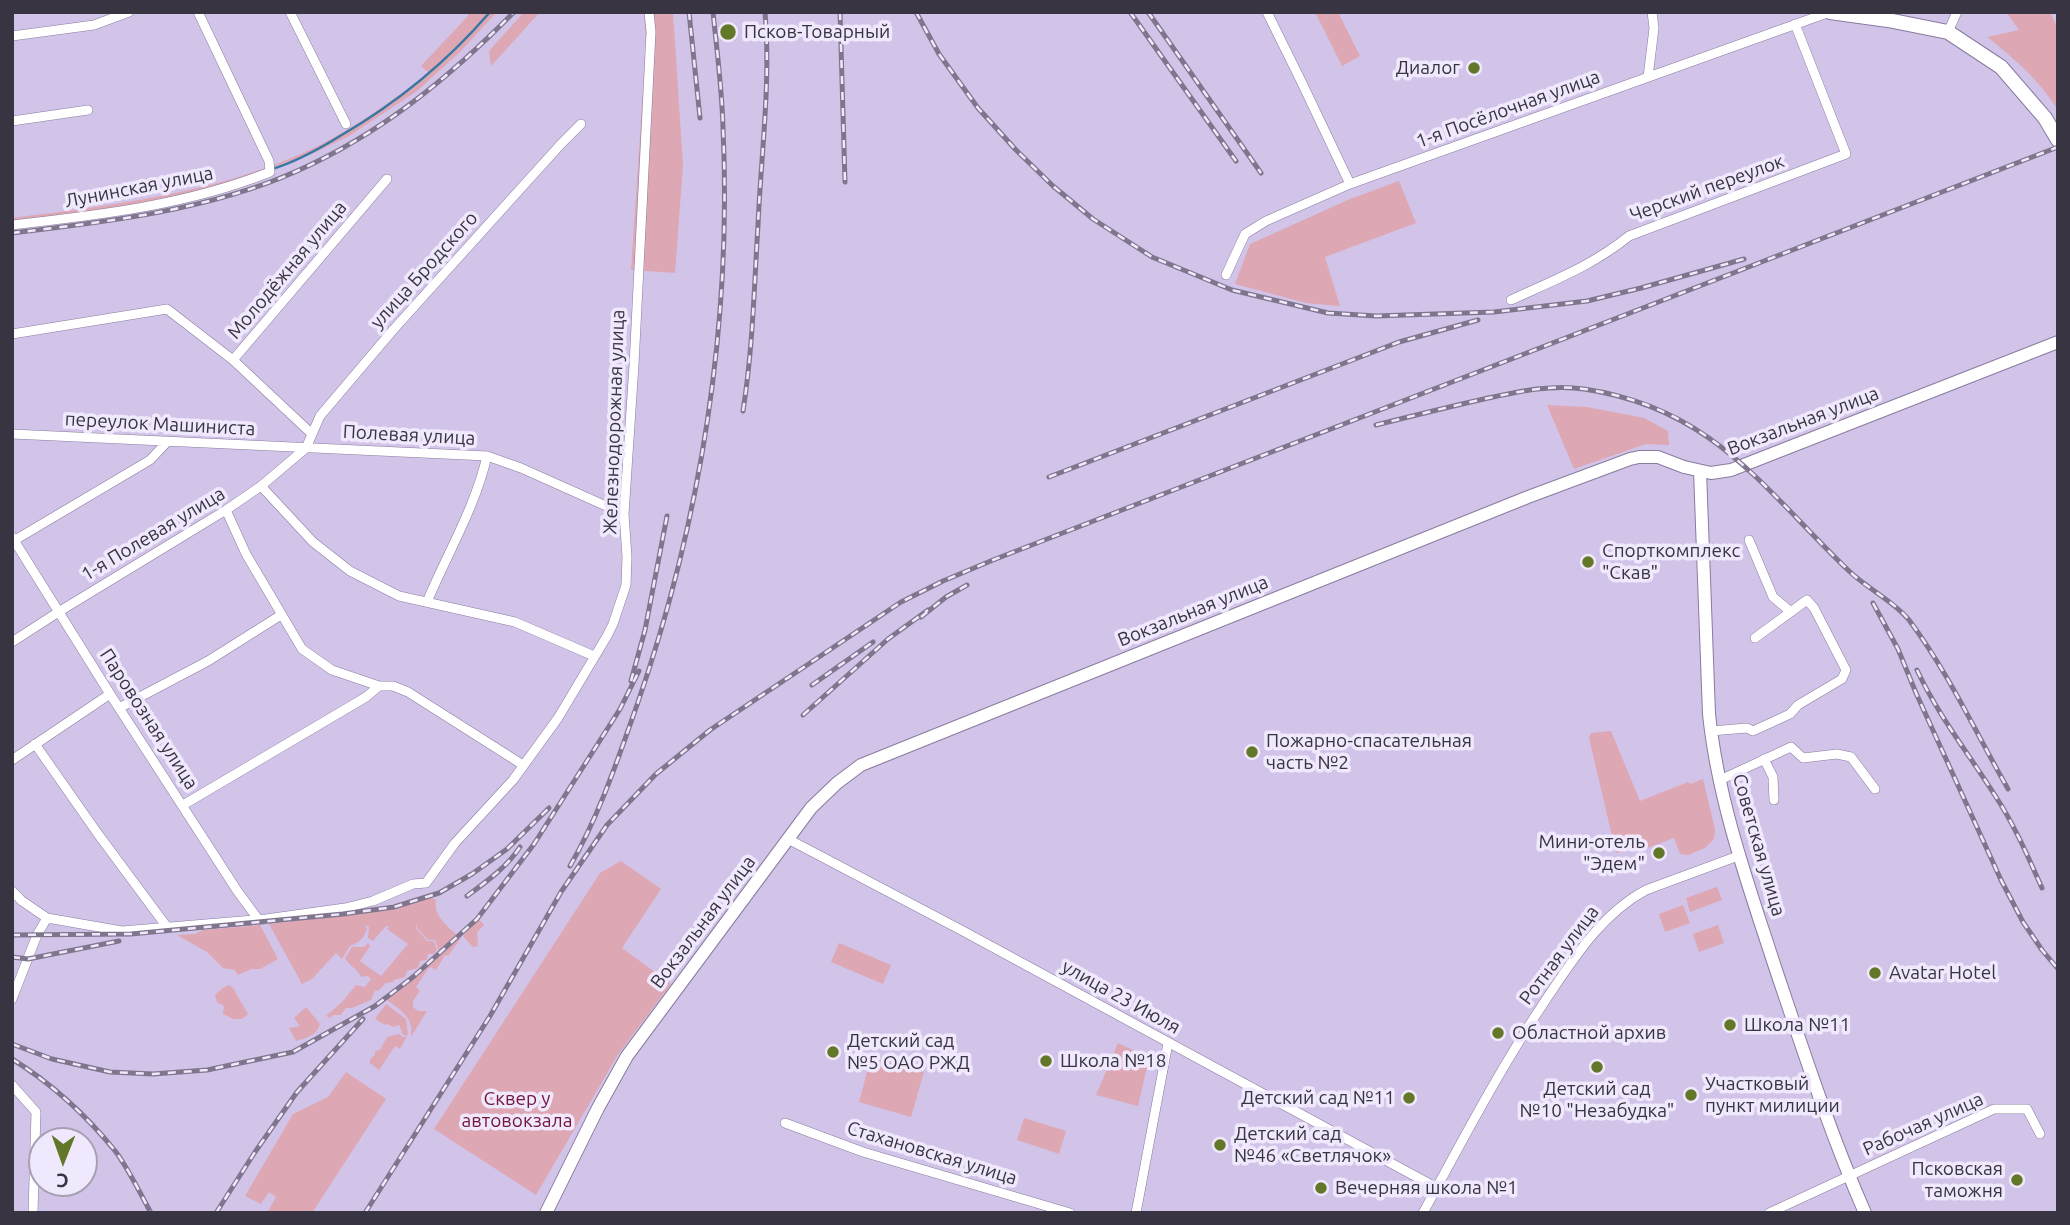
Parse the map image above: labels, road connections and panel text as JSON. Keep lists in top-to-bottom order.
{
  "streets": {
    "main road": ["Вокзальная улица", "Советская улица"],
    "street": [
      "1-я Посёлочная улица",
      "Лунинская улица",
      "Черский переулок",
      "Молодёжная улица",
      "улица Бродского",
      "Железнодорожная улица",
      "переулок Машиниста",
      "Полевая улица",
      "1-я Полевая улица",
      "Паровозная улица",
      "Ротная улица",
      "улица 23 Июля",
      "Рабочая улица",
      "Стахановская улица"
    ]
  },
  "crossings": [
    ["1-я Посёлочная улица", "Черский переулок"],
    ["улица Бродского", "переулок Машиниста"],
    ["улица Бродского", "Полевая улица"],
    ["улица Бродского", "1-я Полевая улица"],
    ["Вокзальная улица", "Советская улица"],
    ["Вокзальная улица", "улица 23 Июля"],
    ["Железнодорожная улица", "Полевая улица"],
    ["Железнодорожная улица", "Паровозная улица"],
    ["переулок Машиниста", "Полевая улица"],
    ["переулок Машиниста", "1-я Полевая улица"],
    ["Полевая улица", "1-я Полевая улица"],
    ["1-я Полевая улица", "Паровозная улица"],
    ["Советская улица", "Ротная улица"],
    ["Советская улица", "Рабочая улица"],
    ["Ротная улица", "улица 23 Июля"]
  ],
  "parks": ["Сквер у автовокзала"],
  "places": [
    "Псков-Товарный",
    "Диалог",
    "Спорткомплекс \"Скав\"",
    "Пожарно-спасательная часть №2",
    "Мини-отель \"Эдем\"",
    "Avatar Hotel",
    "Школа №11",
    "Областной архив",
    "Детский сад №5 ОАО РЖД",
    "Школа №18",
    "Детский сад №10 \"Незабудка\"",
    "Участковый пункт милиции",
    "Детский сад №11",
    "Детский сад №46 «Светлячок»",
    "Псковская таможня",
    "Вечерняя школа №1"
  ],
  "north": "bottom"
}
